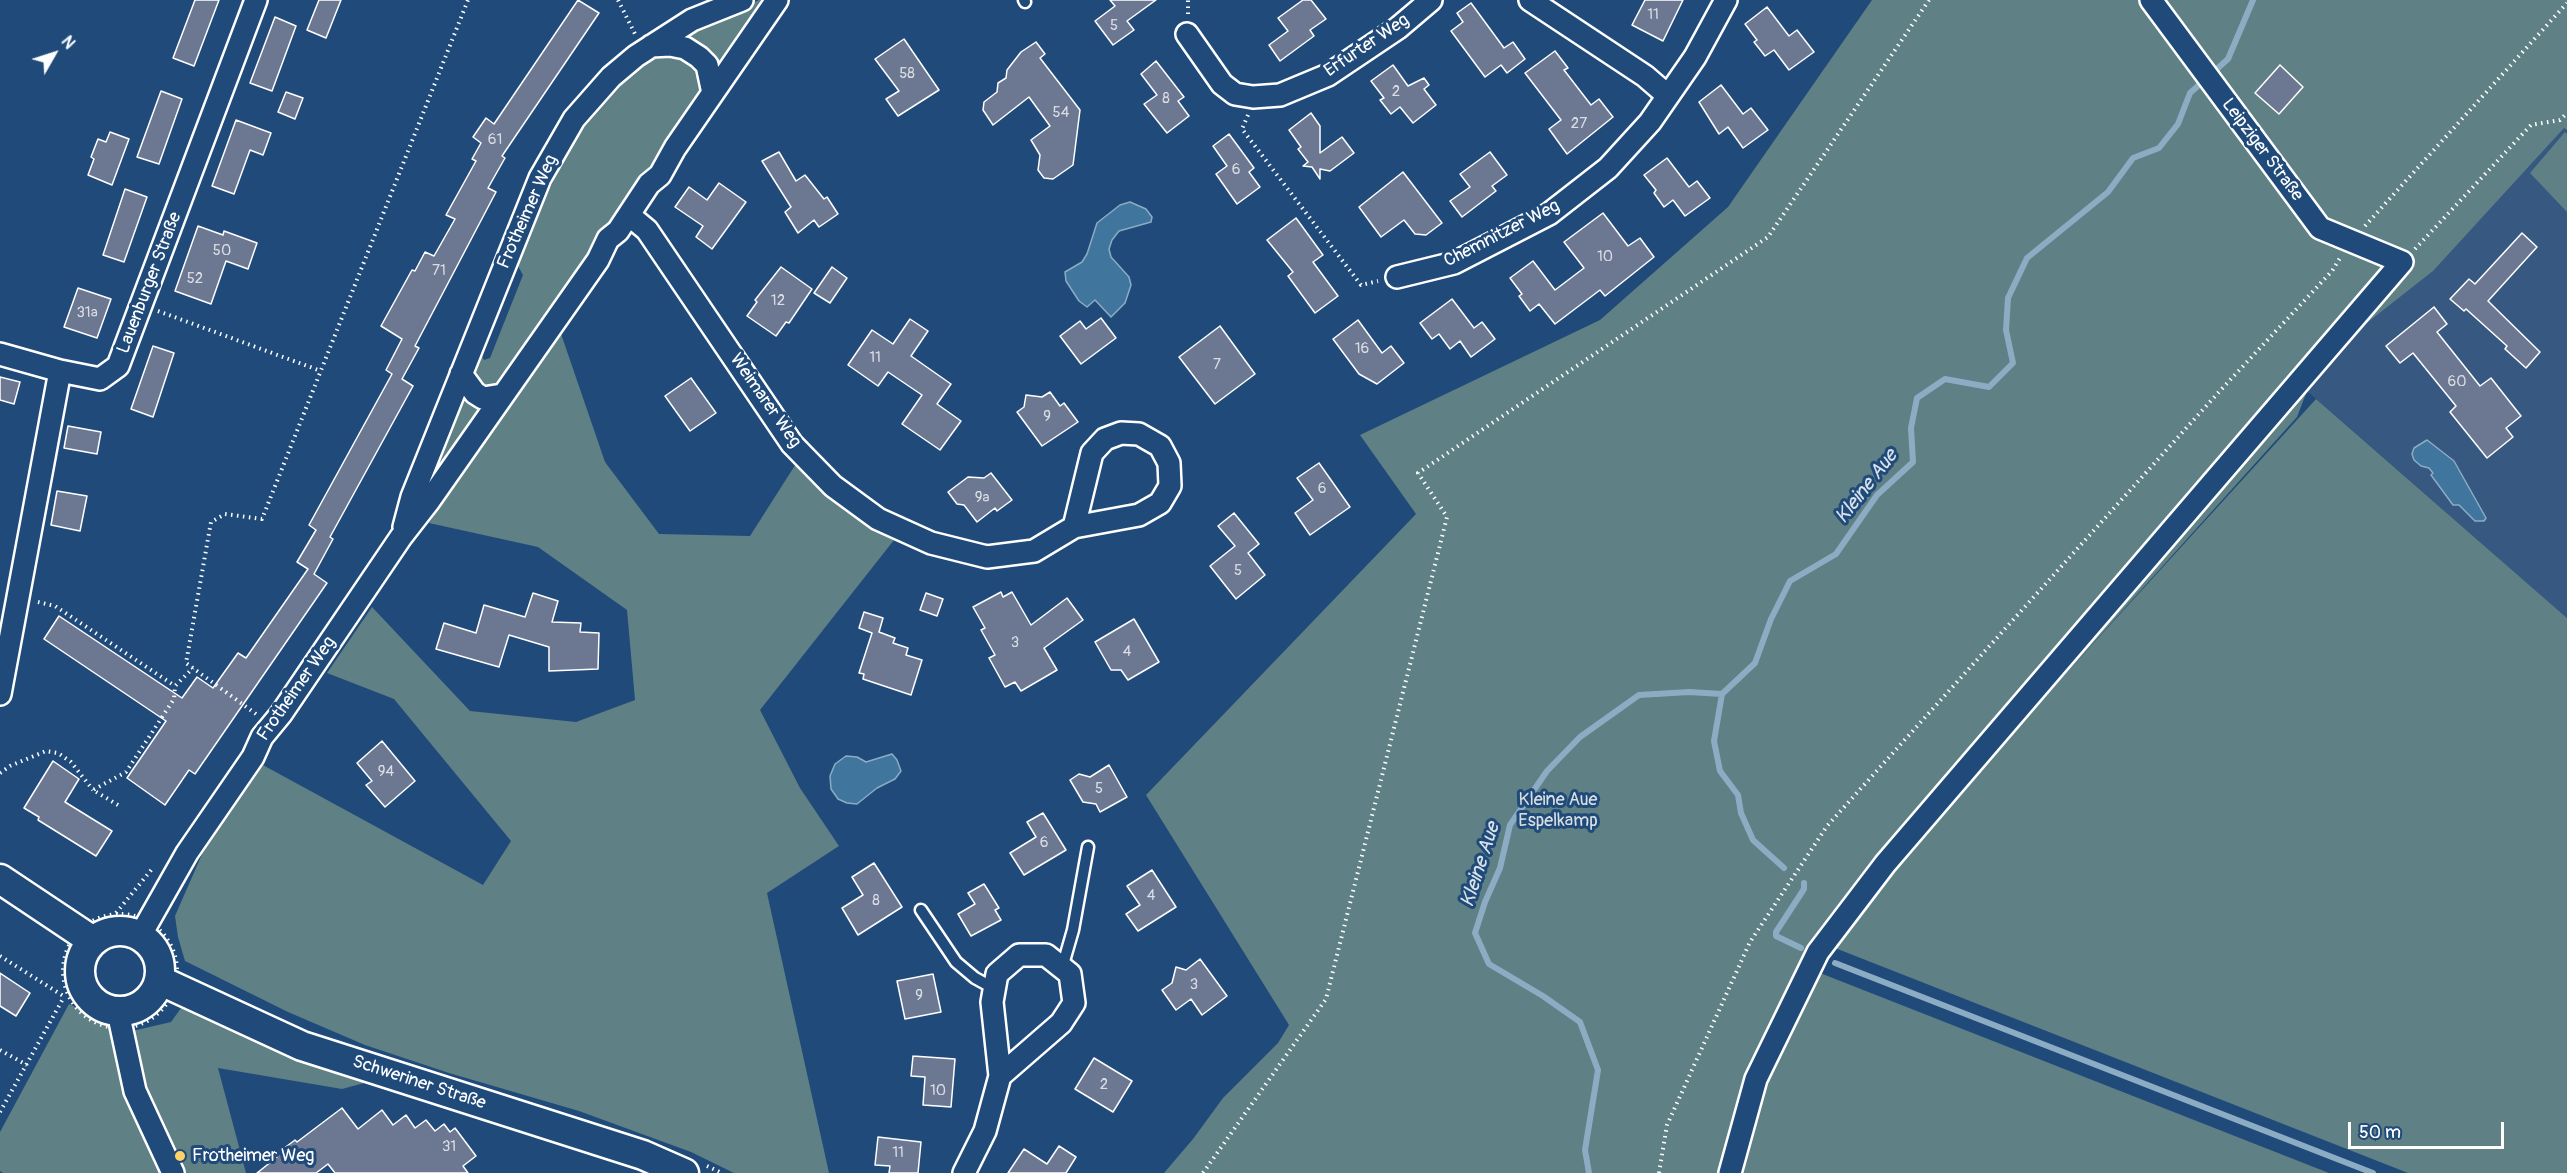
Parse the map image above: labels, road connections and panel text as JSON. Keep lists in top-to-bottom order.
{
  "streets": {
    "street": [
      "Erfurter Weg",
      "Leipziger Straße",
      "Frotheimer Weg",
      "Chemnitzer Weg",
      "Lauenburger Straße",
      "Weimarer Weg",
      "Schweriner Straße"
    ]
  },
  "crossings": [
    ["Frotheimer Weg", "Weimarer Weg"],
    ["Frotheimer Weg", "Schweriner Straße"]
  ],
  "water": ["Kleine Aue"],
  "parks": ["Kleine Aue Espelkamp"],
  "places": ["Frotheimer Weg"],
  "house_numbers": [
    "11",
    "5",
    "58",
    "2",
    "8",
    "54",
    "27",
    "61",
    "6",
    "50",
    "10",
    "71",
    "52",
    "12",
    "31a",
    "16",
    "11",
    "7",
    "60",
    "9",
    "6",
    "9a",
    "5",
    "3",
    "4",
    "94",
    "5",
    "6",
    "4",
    "8",
    "3",
    "9",
    "2",
    "10",
    "31",
    "11"
  ],
  "scale_bar": "50 m",
  "north": "top right"
}
